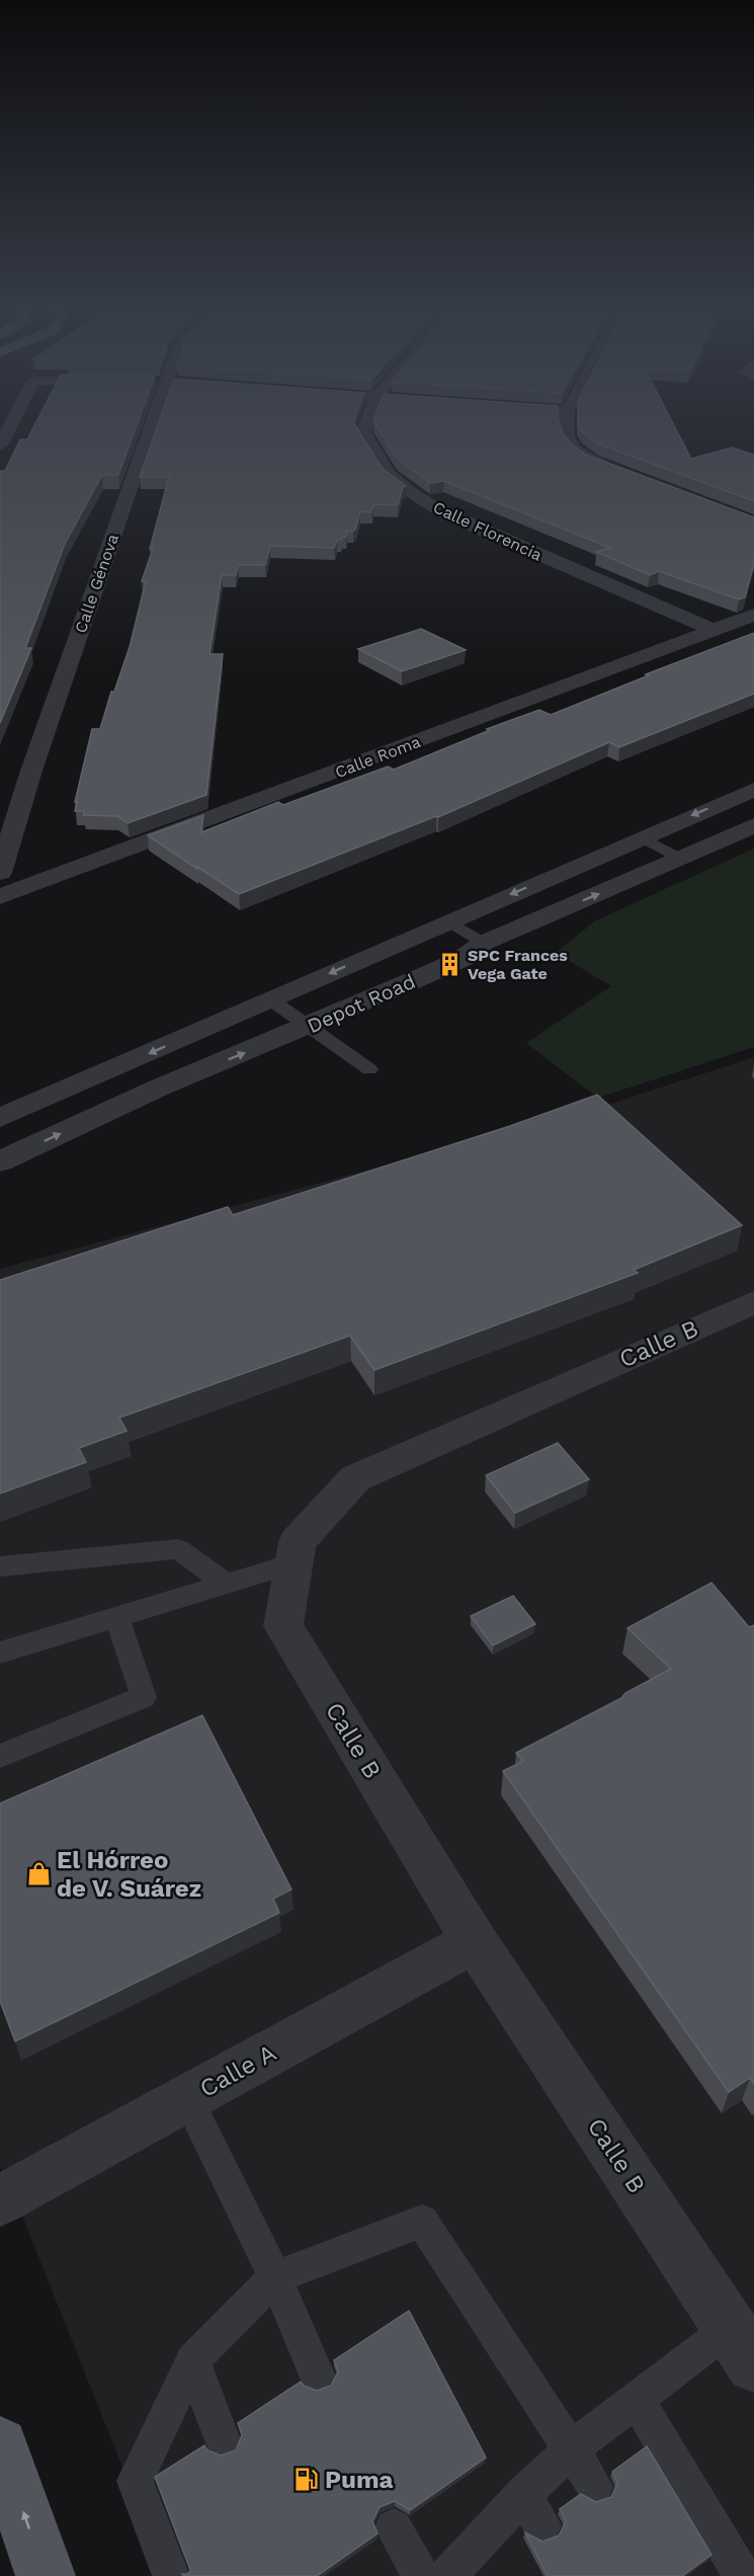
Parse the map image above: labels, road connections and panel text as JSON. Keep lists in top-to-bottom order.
{
  "streets": {
    "street": [
      "Calle Florencia",
      "Calle Génova",
      "Calle Roma",
      "Depot Road",
      "Calle B",
      "Calle A"
    ]
  },
  "crossings": [
    ["Calle Florencia", "Calle Roma"],
    ["Calle B", "Calle A"]
  ],
  "places": {
    "building": ["SPC Frances Vega Gate"],
    "shop": ["El Hórreo de V. Suárez"],
    "fuel station": ["Puma"]
  }
}
